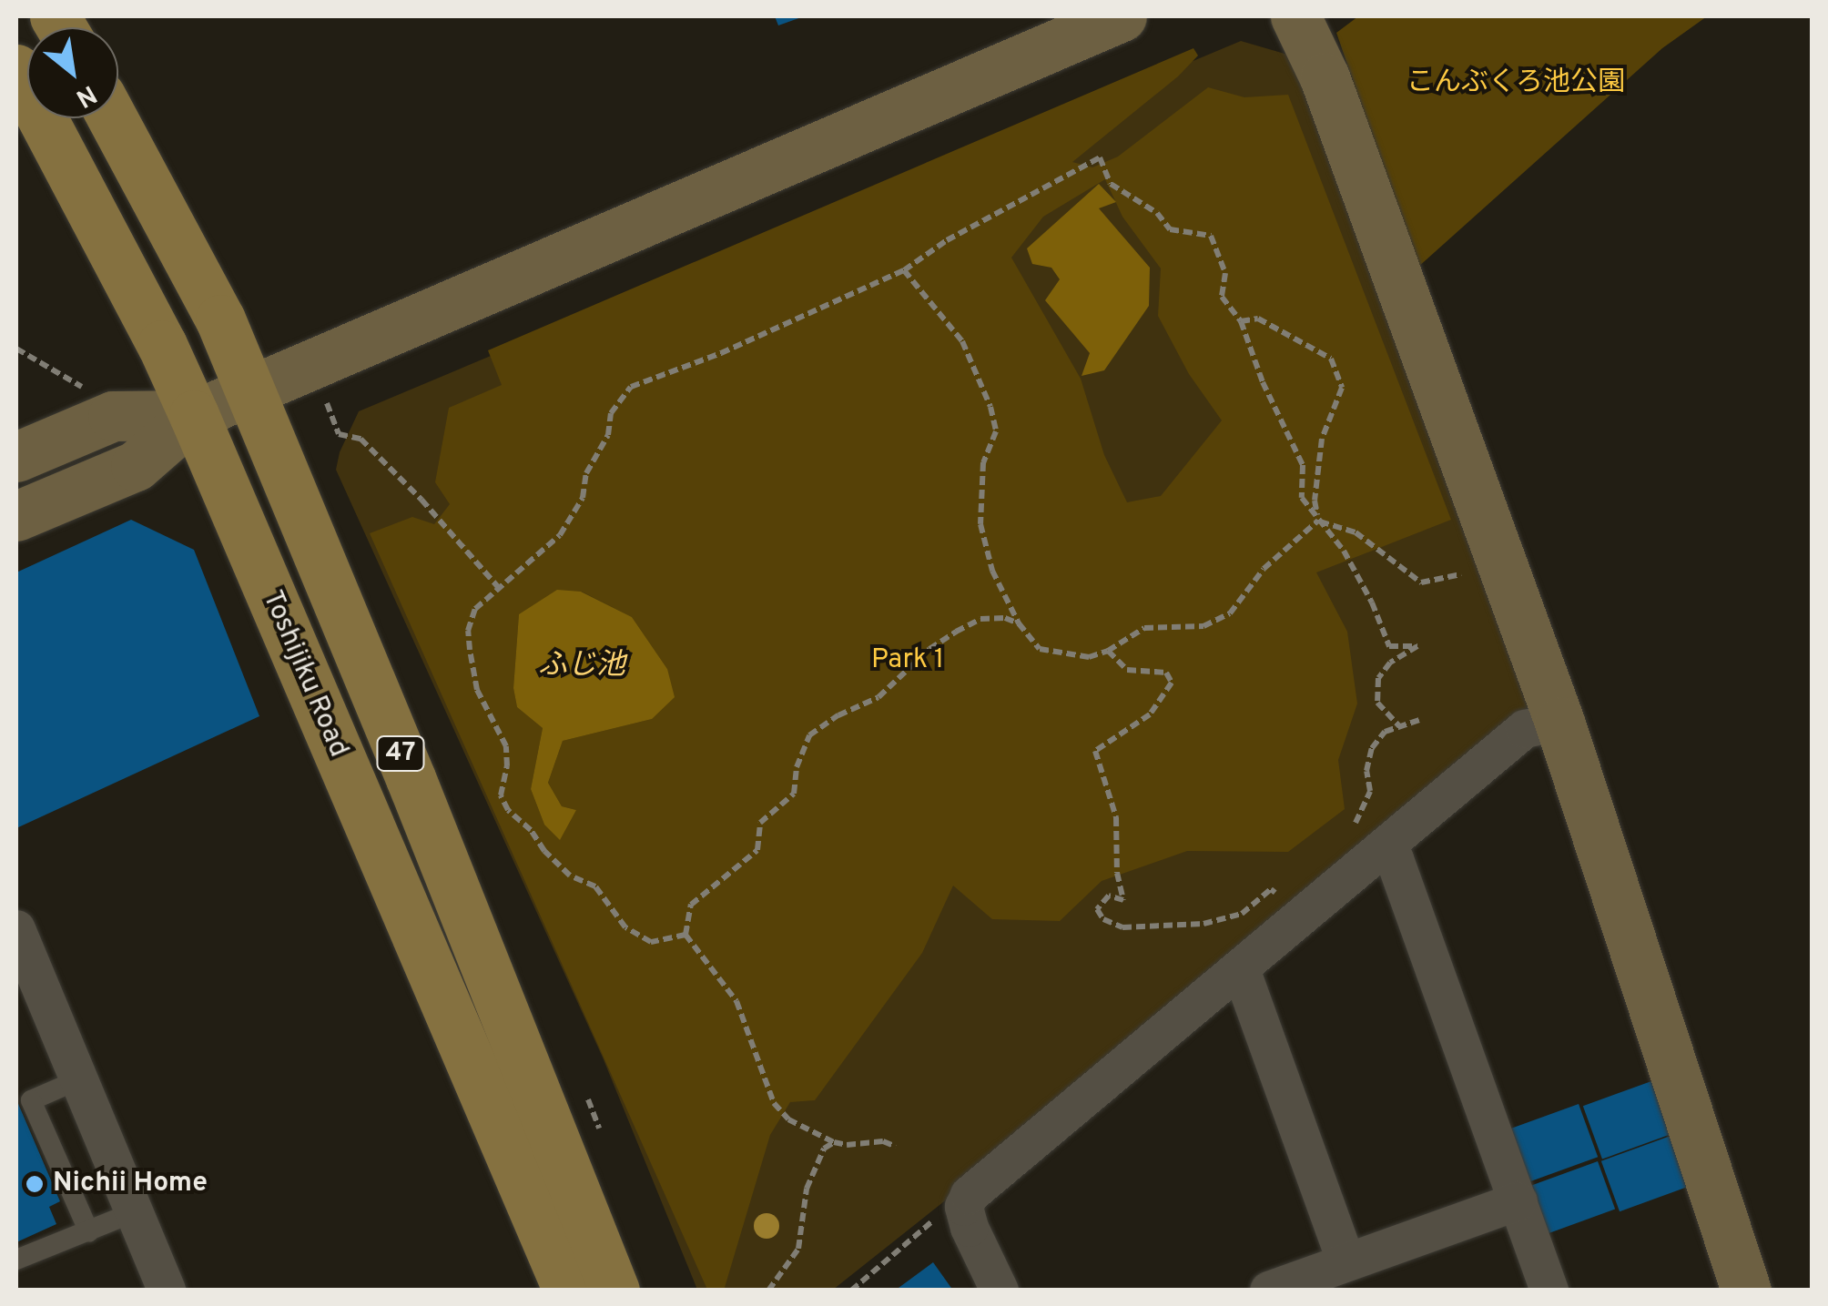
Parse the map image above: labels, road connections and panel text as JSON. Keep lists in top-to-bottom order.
{
  "streets": {
    "main road": ["Toshijiku Road", "47"]
  },
  "water": ["ふじ池"],
  "parks": ["こんぶくろ池公園", "Park 1"],
  "places": ["Nichii Home"],
  "north": "bottom right"
}
